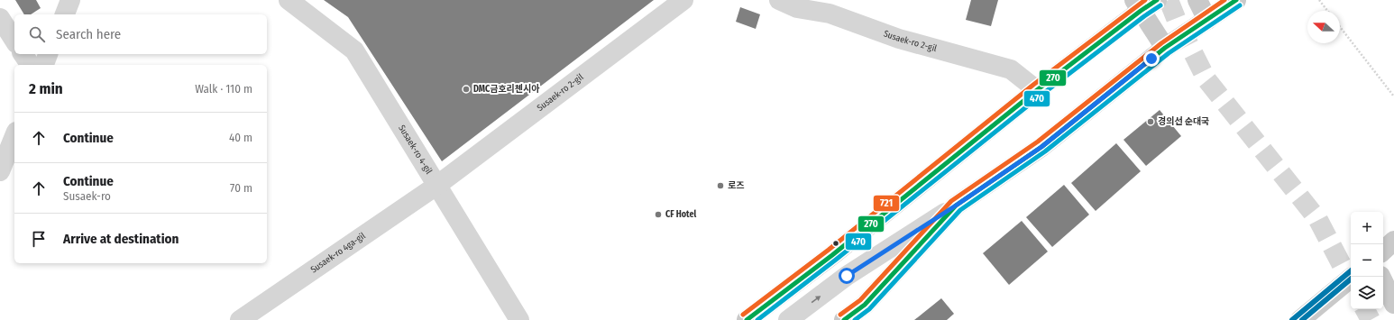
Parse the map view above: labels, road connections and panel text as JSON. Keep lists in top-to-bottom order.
{
  "streets": {
    "street": ["Susaek-ro 2-gil", "Susaek-ro 4-gil", "Susaek-ro 4ga-gil"]
  },
  "crossings": [
    ["Susaek-ro 2-gil", "Susaek-ro 4-gil"],
    ["Susaek-ro 2-gil", "Susaek-ro 4ga-gil"],
    ["Susaek-ro 4-gil", "Susaek-ro 4ga-gil"]
  ],
  "places": [
    "DMC금호리첸시아",
    "경의선 순대국",
    "로즈",
    "CF Hotel"
  ],
  "lines": ["transit line 270", "transit line 721", "transit line 470"],
  "north": "left",
  "page": {
    "search": "Search here",
    "heading": ["2 min", "Walk · 110 m"],
    "list": [
      ["Continue", "40 m"],
      ["Continue", "Susaek-ro", "70 m"],
      "Arrive at destination"
    ],
    "map_buttons": ["+", "−"]
  }
}
